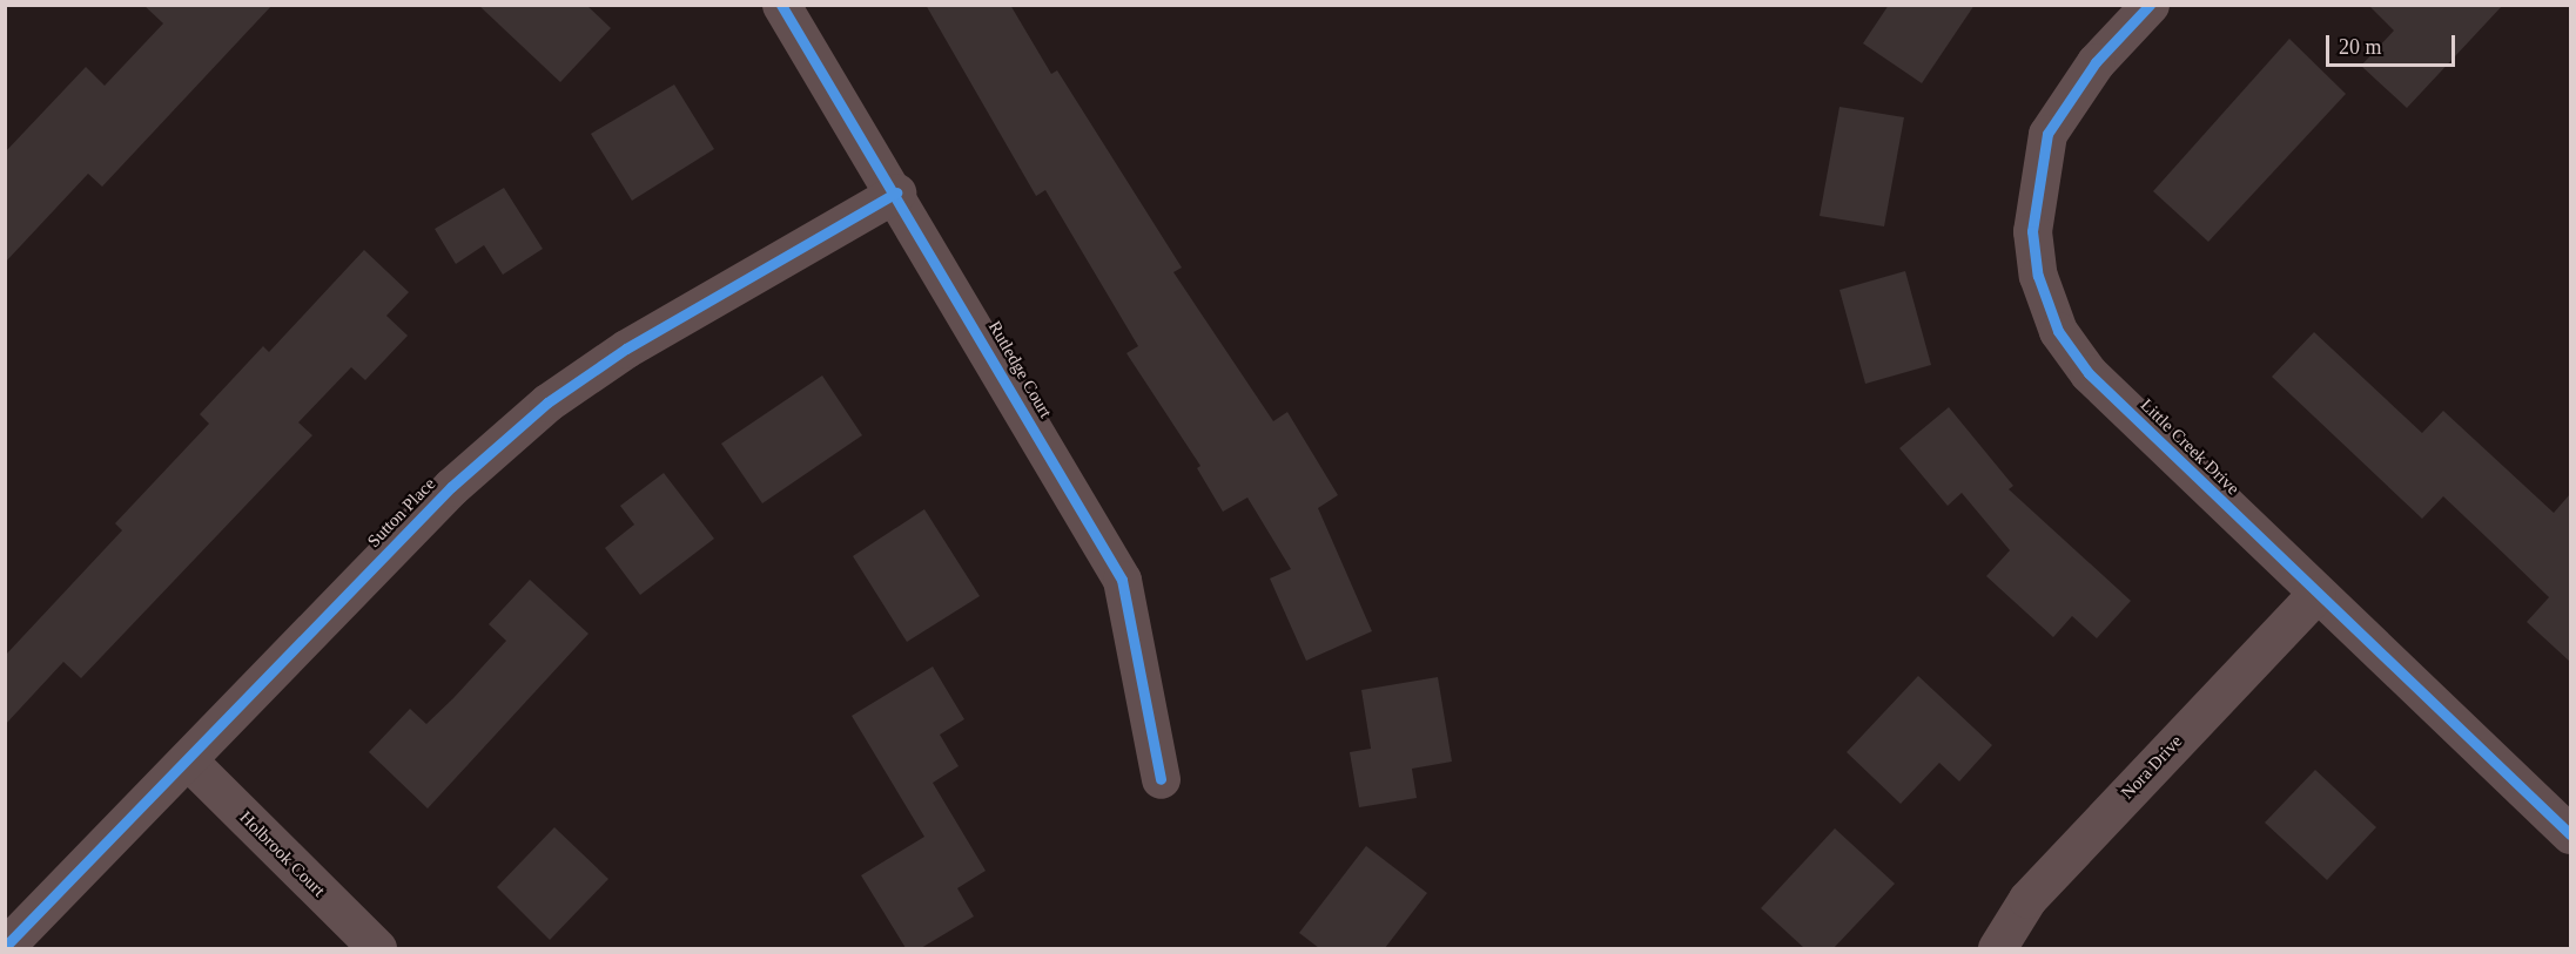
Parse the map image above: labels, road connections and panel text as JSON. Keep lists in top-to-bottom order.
{
  "streets": {
    "street": [
      "Rutledge Court",
      "Little Creek Drive",
      "Sutton Place",
      "Nora Drive",
      "Holbrook Court"
    ]
  },
  "crossings": [
    ["Rutledge Court", "Sutton Place"],
    ["Little Creek Drive", "Nora Drive"],
    ["Sutton Place", "Holbrook Court"]
  ],
  "scale_bar": "20 m"
}
